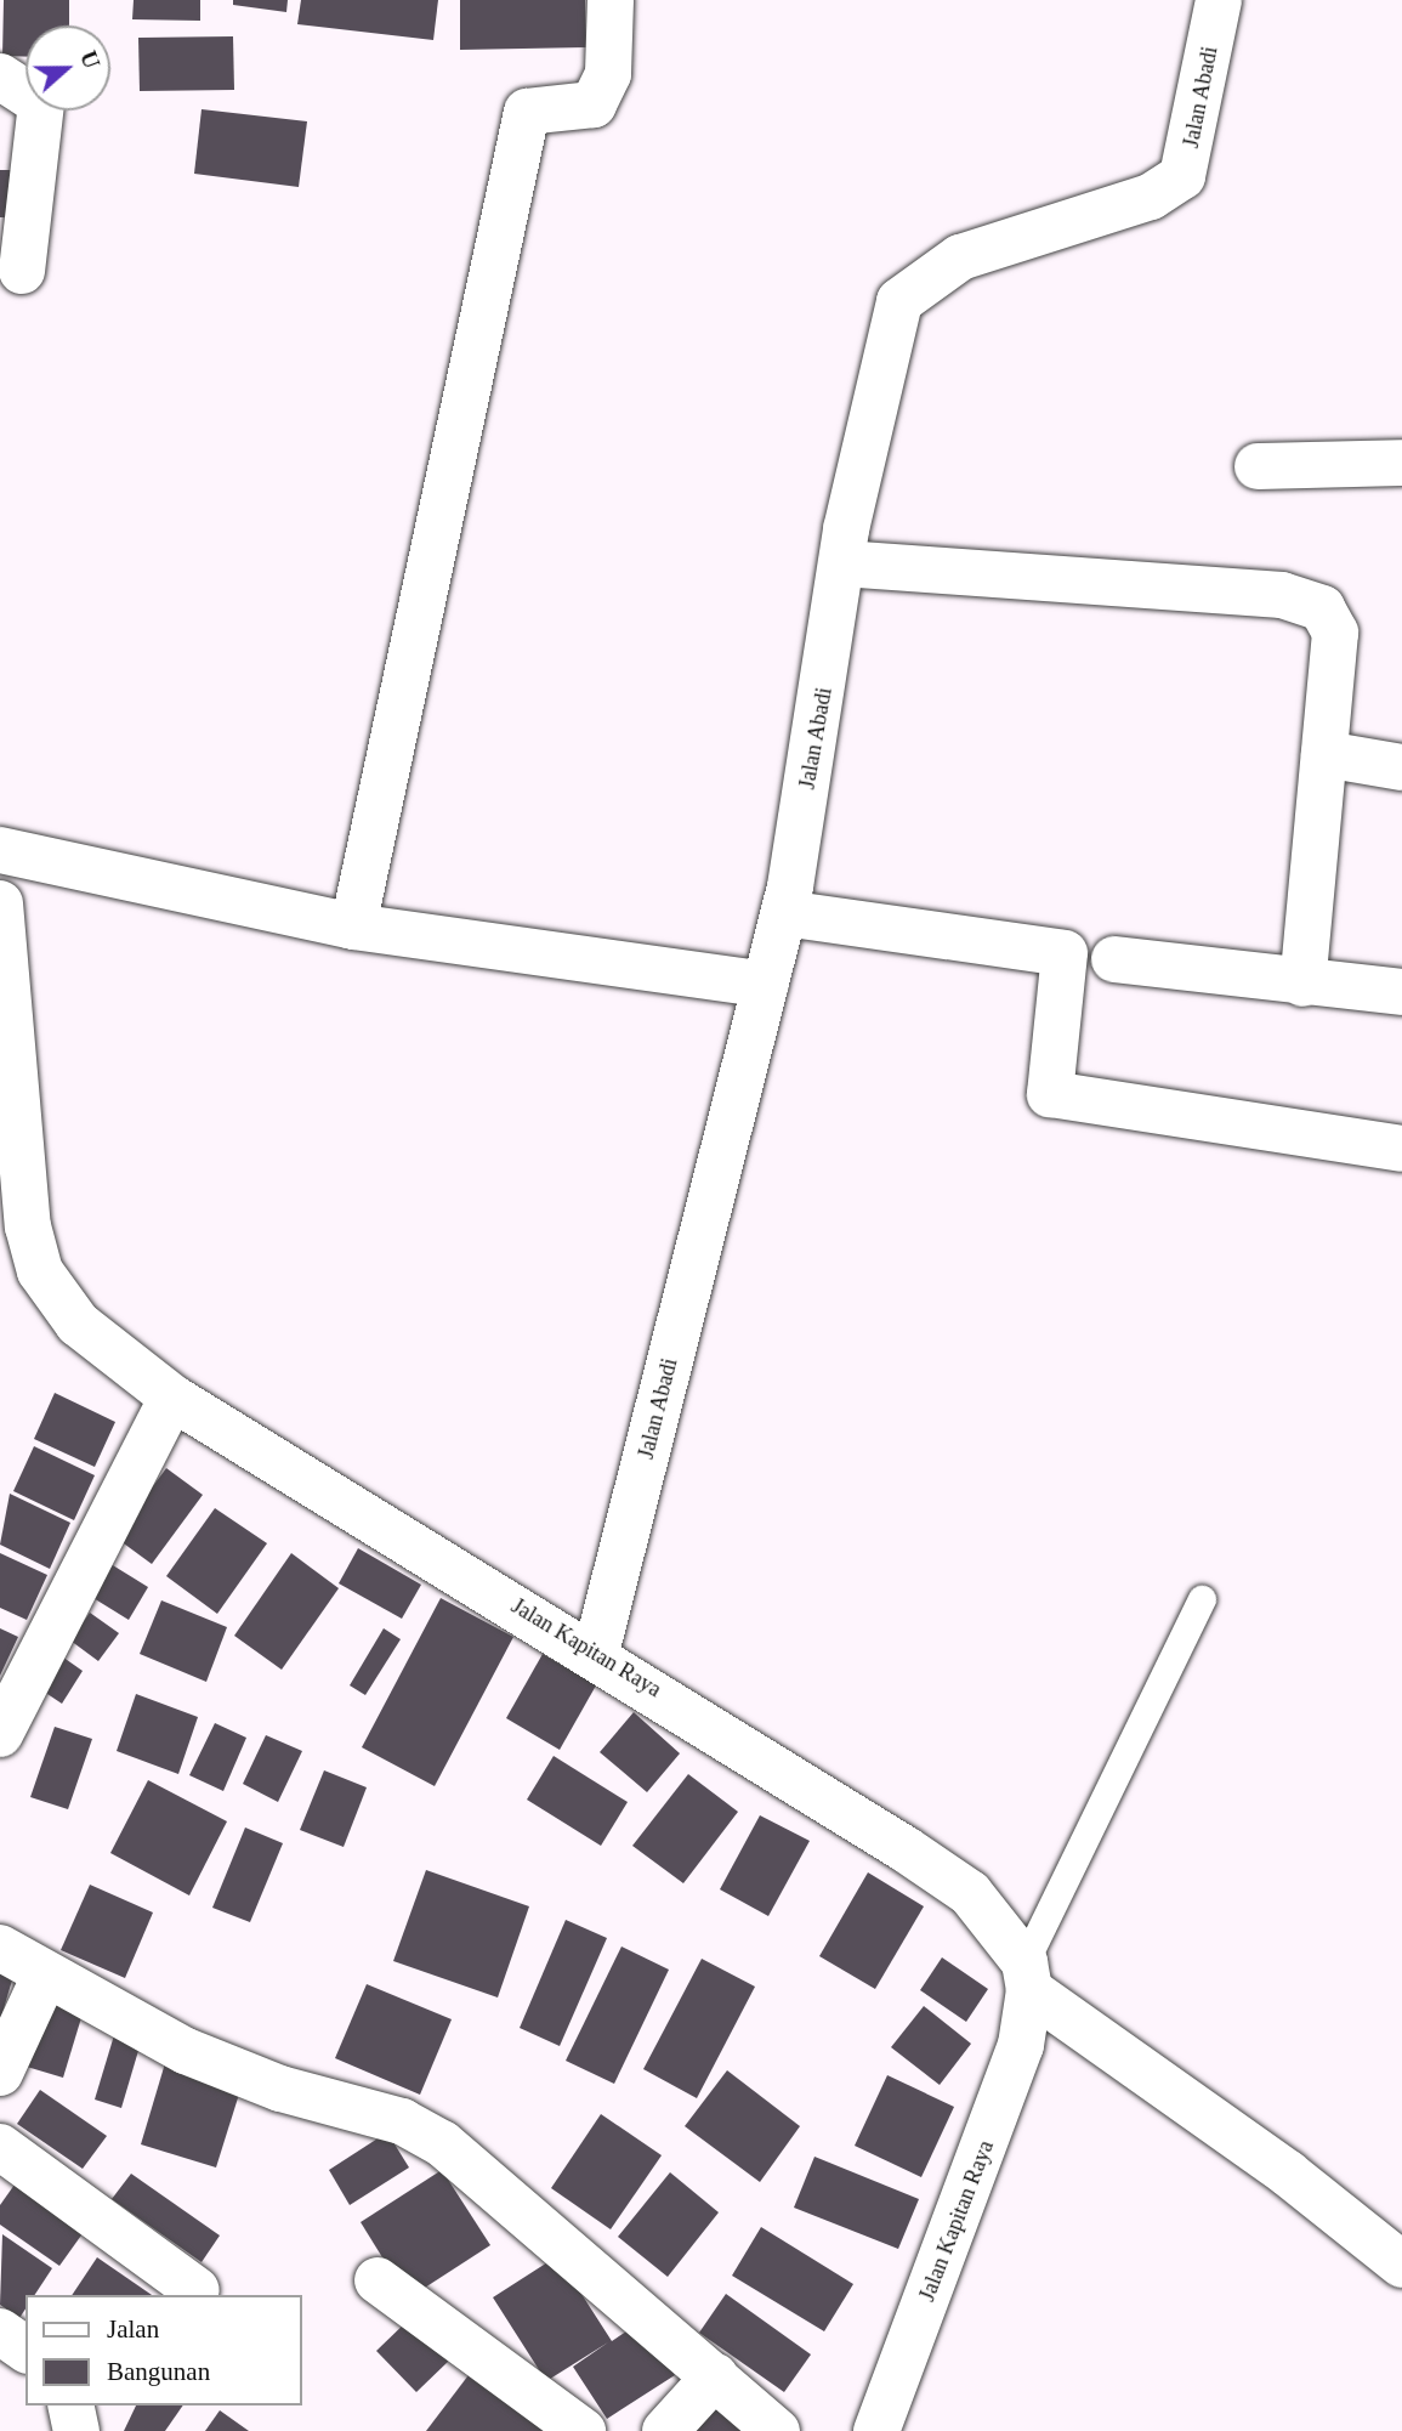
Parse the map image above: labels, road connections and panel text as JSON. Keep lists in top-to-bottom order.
{
  "streets": {
    "street": ["Jalan Abadi", "Jalan Kapitan Raya"]
  },
  "crossings": [
    ["Jalan Abadi", "Jalan Kapitan Raya"]
  ],
  "legend": ["Jalan", "Bangunan"],
  "north": "right"
}
